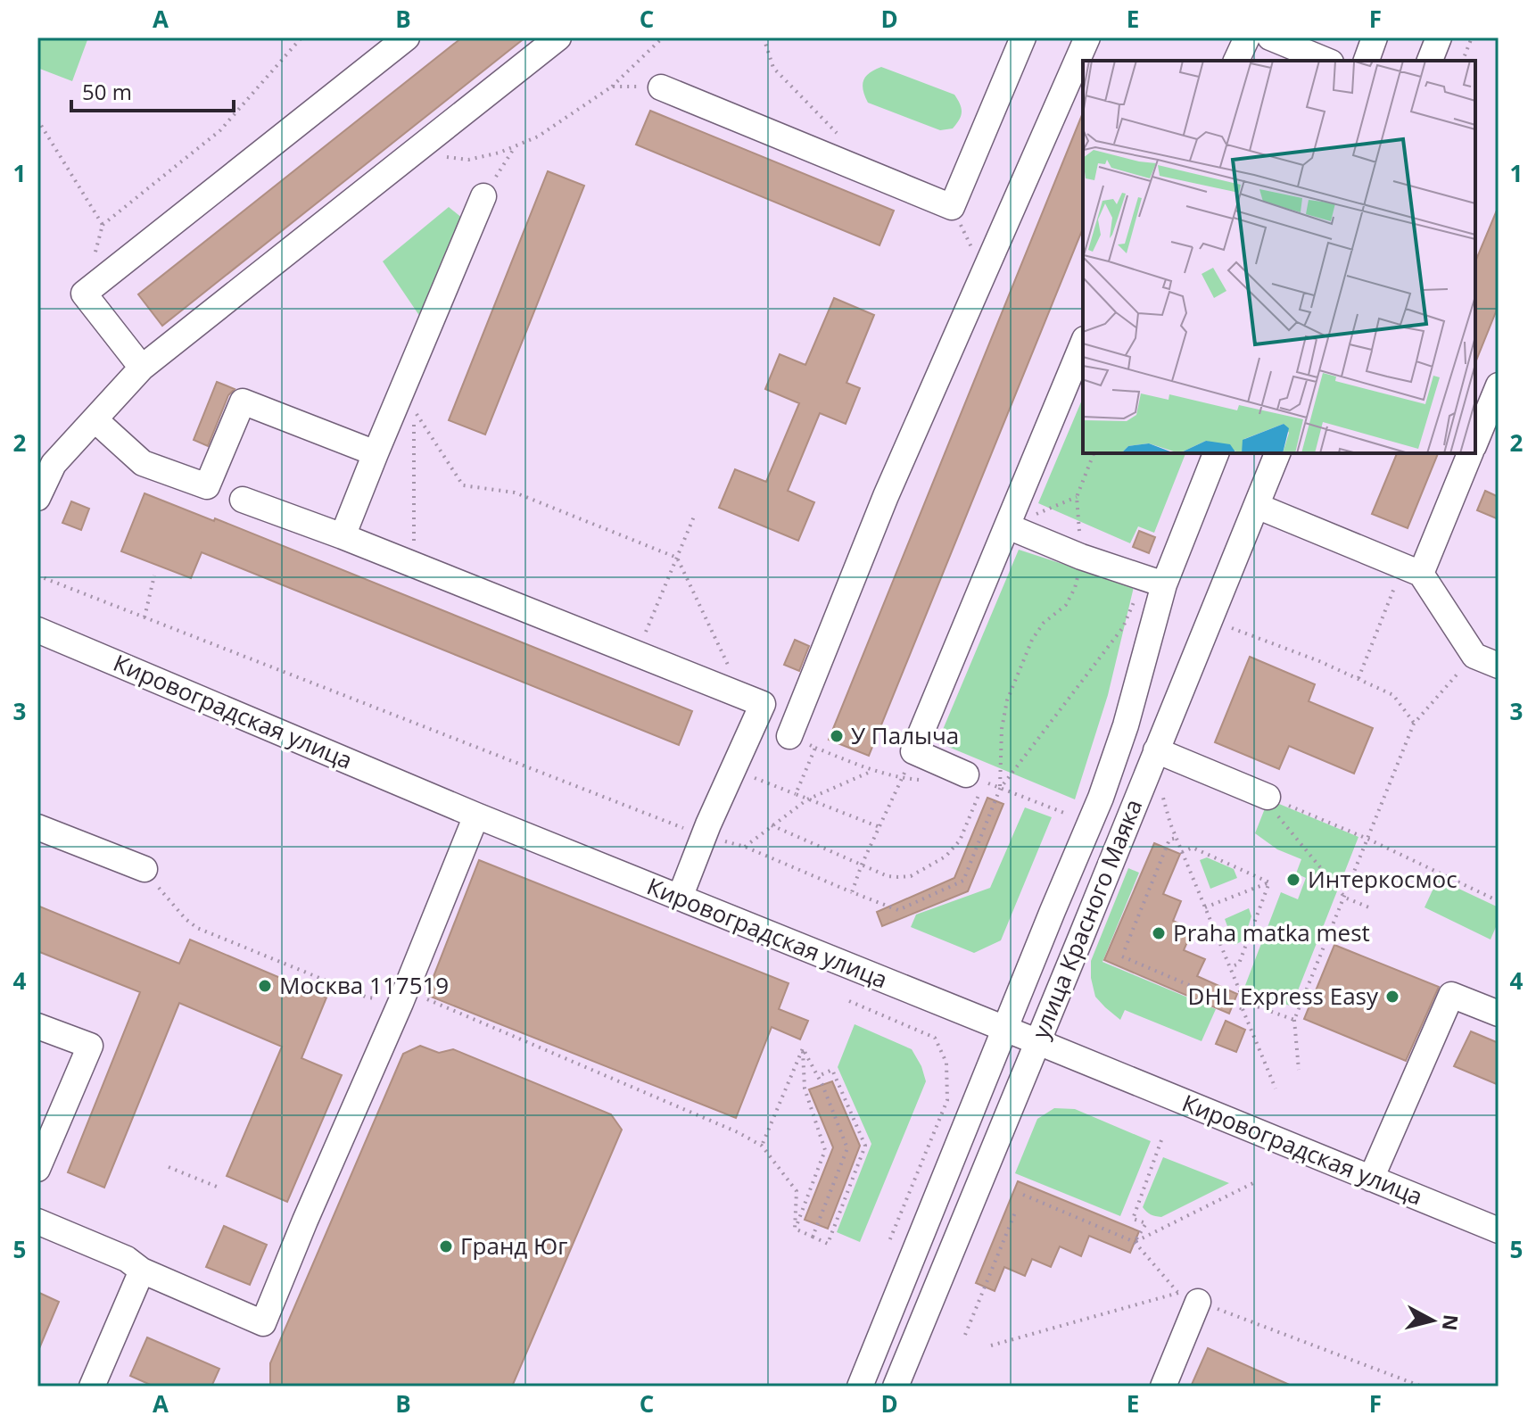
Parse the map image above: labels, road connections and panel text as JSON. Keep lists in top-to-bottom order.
{
  "streets": {
    "street": ["Кировоградская улица", "улица Красного Маяка"]
  },
  "crossings": [
    ["Кировоградская улица", "улица Красного Маяка"]
  ],
  "places": [
    "У Палыча",
    "Интеркосмос",
    "Praha matka mest",
    "Москва 117519",
    "DHL Express Easy",
    "Гранд Юг"
  ],
  "scale_bar": "50 m",
  "north": "right",
  "grid": {
    "columns": [
      "A",
      "B",
      "C",
      "D",
      "E",
      "F"
    ],
    "rows": [
      "1",
      "2",
      "3",
      "4",
      "5"
    ]
  }
}
